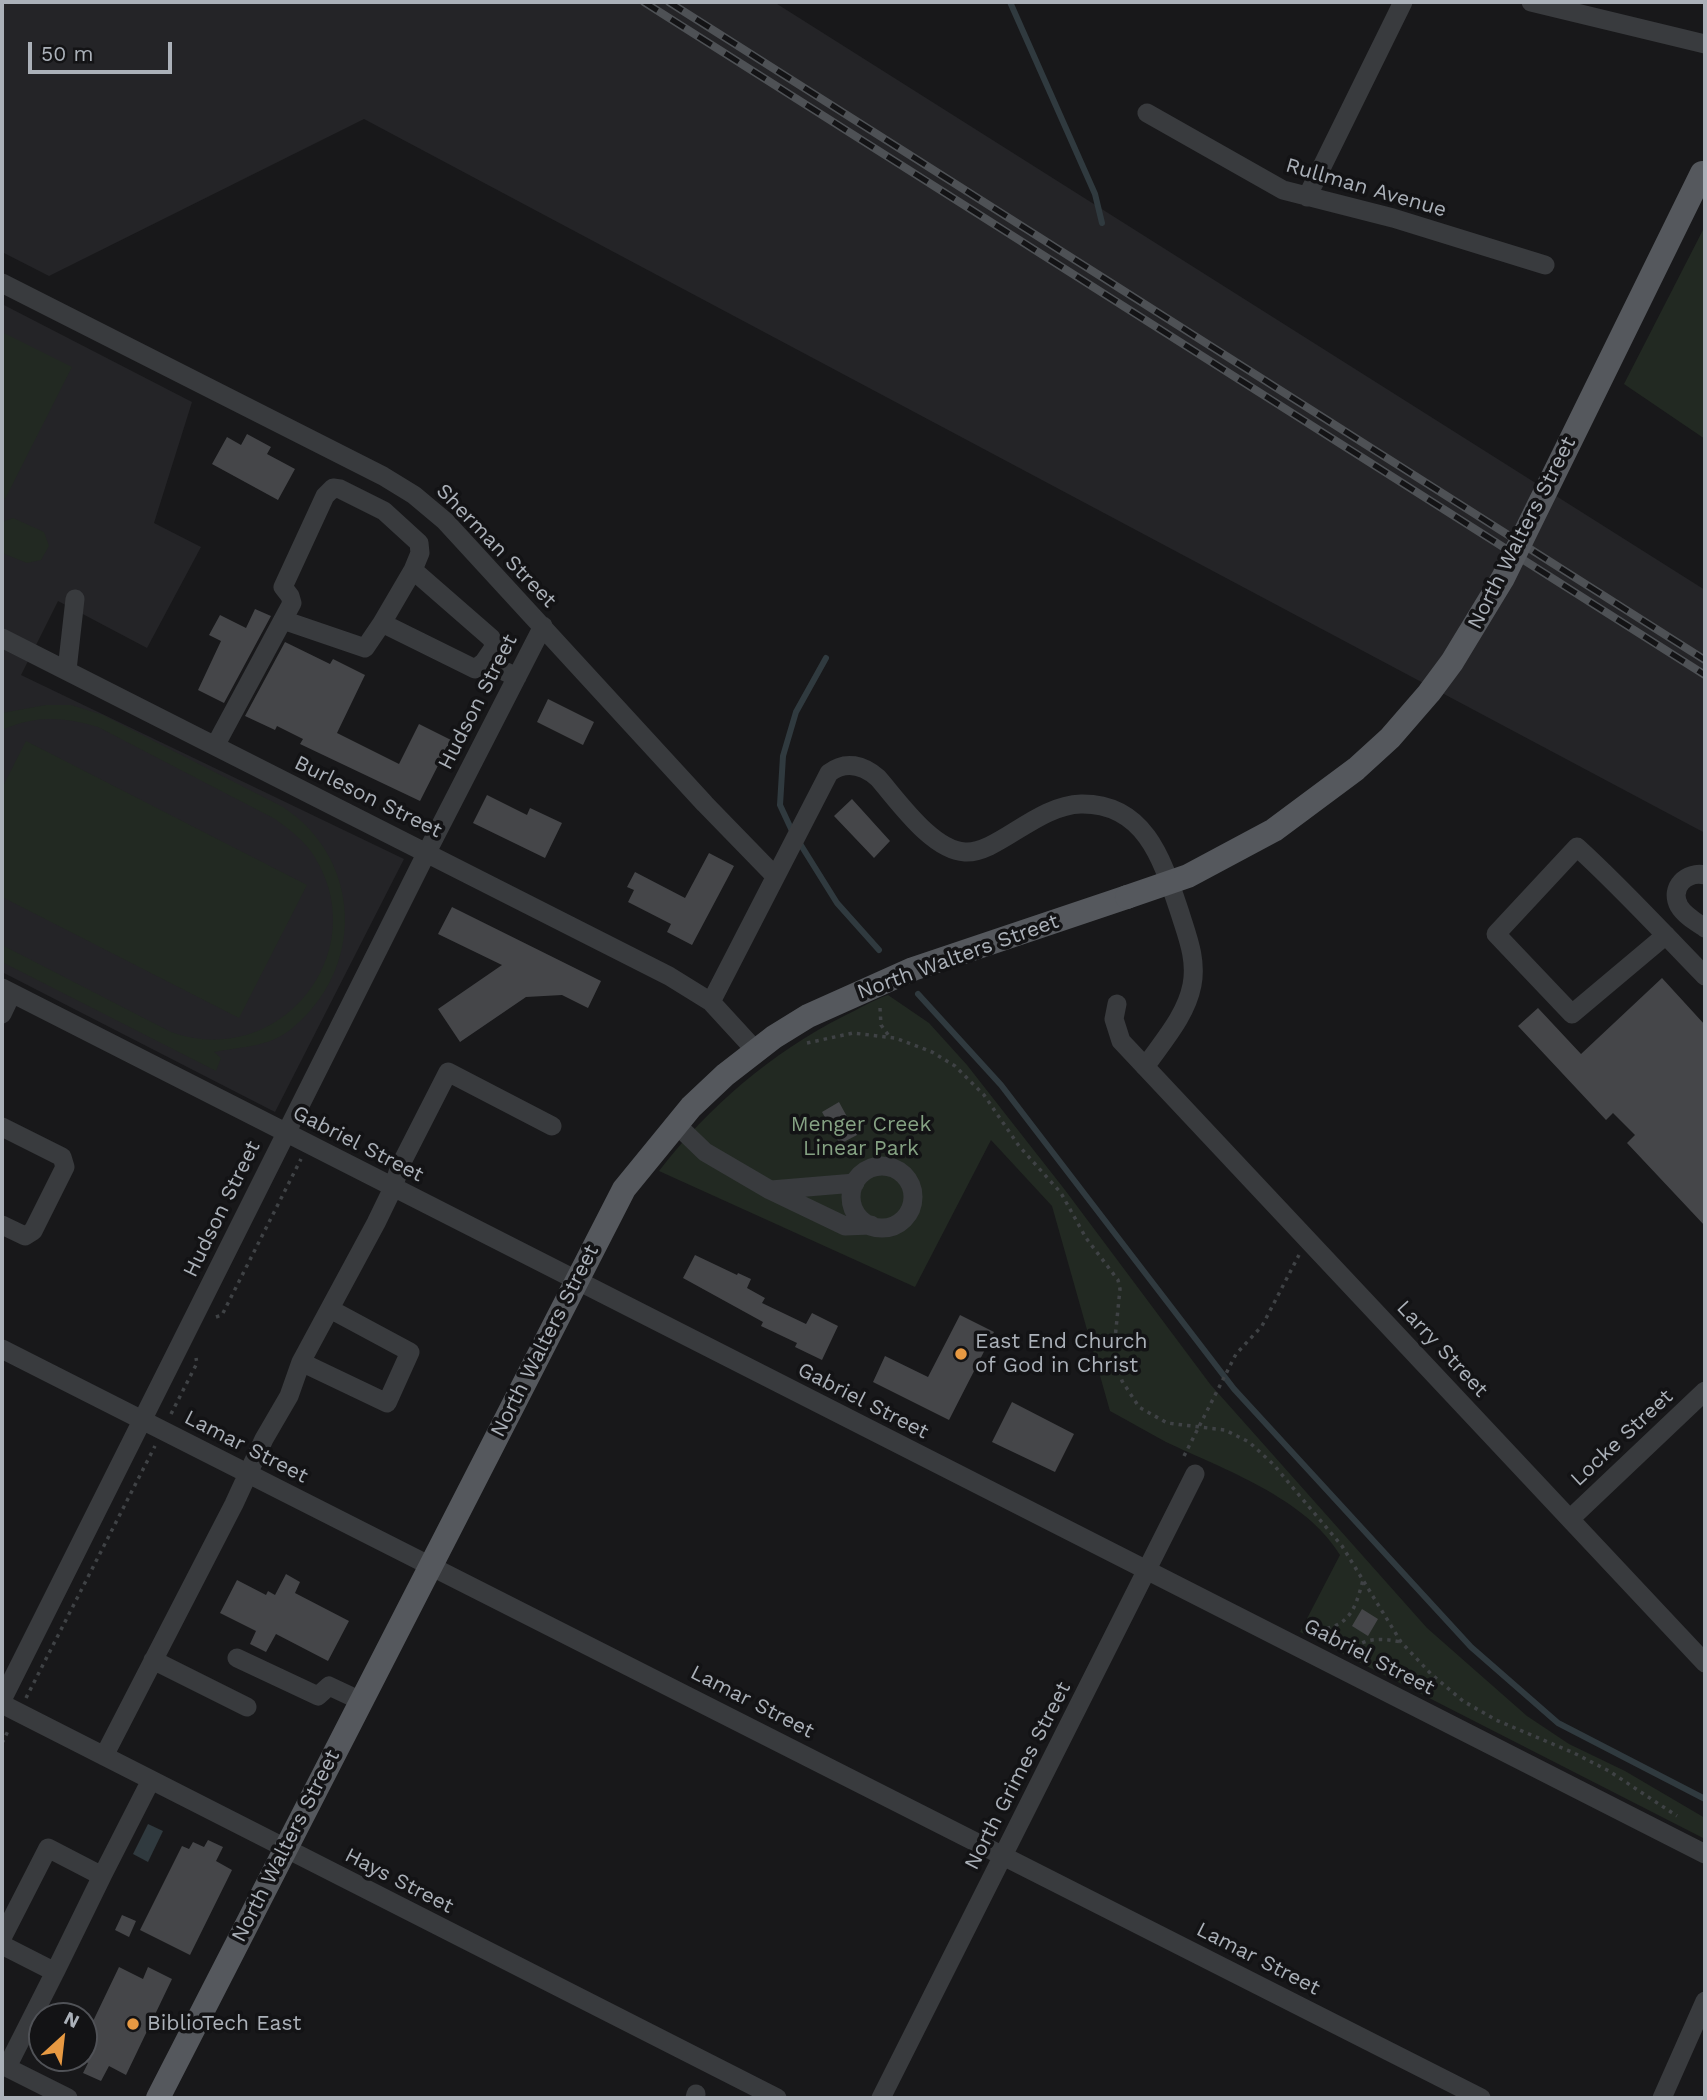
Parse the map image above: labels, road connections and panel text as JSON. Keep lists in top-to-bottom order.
{
  "streets": {
    "main road": ["North Walters Street"],
    "street": [
      "Rullman Avenue",
      "Sherman Street",
      "Hudson Street",
      "Burleson Street",
      "Gabriel Street",
      "Larry Street",
      "Locke Street",
      "Lamar Street",
      "North Grimes Street",
      "Hays Street"
    ]
  },
  "crossings": [
    ["North Walters Street", "Burleson Street"],
    ["North Walters Street", "Gabriel Street"],
    ["North Walters Street", "Lamar Street"],
    ["North Walters Street", "Hays Street"],
    ["Sherman Street", "Hudson Street"],
    ["Hudson Street", "Burleson Street"],
    ["Hudson Street", "Gabriel Street"],
    ["Hudson Street", "Lamar Street"],
    ["Hudson Street", "Hays Street"],
    ["Gabriel Street", "North Grimes Street"],
    ["Larry Street", "Locke Street"],
    ["Lamar Street", "North Grimes Street"]
  ],
  "parks": ["Menger Creek Linear Park"],
  "places": ["East End Church of God in Christ", "BiblioTech East"],
  "scale_bar": "50 m",
  "north": "top right"
}
